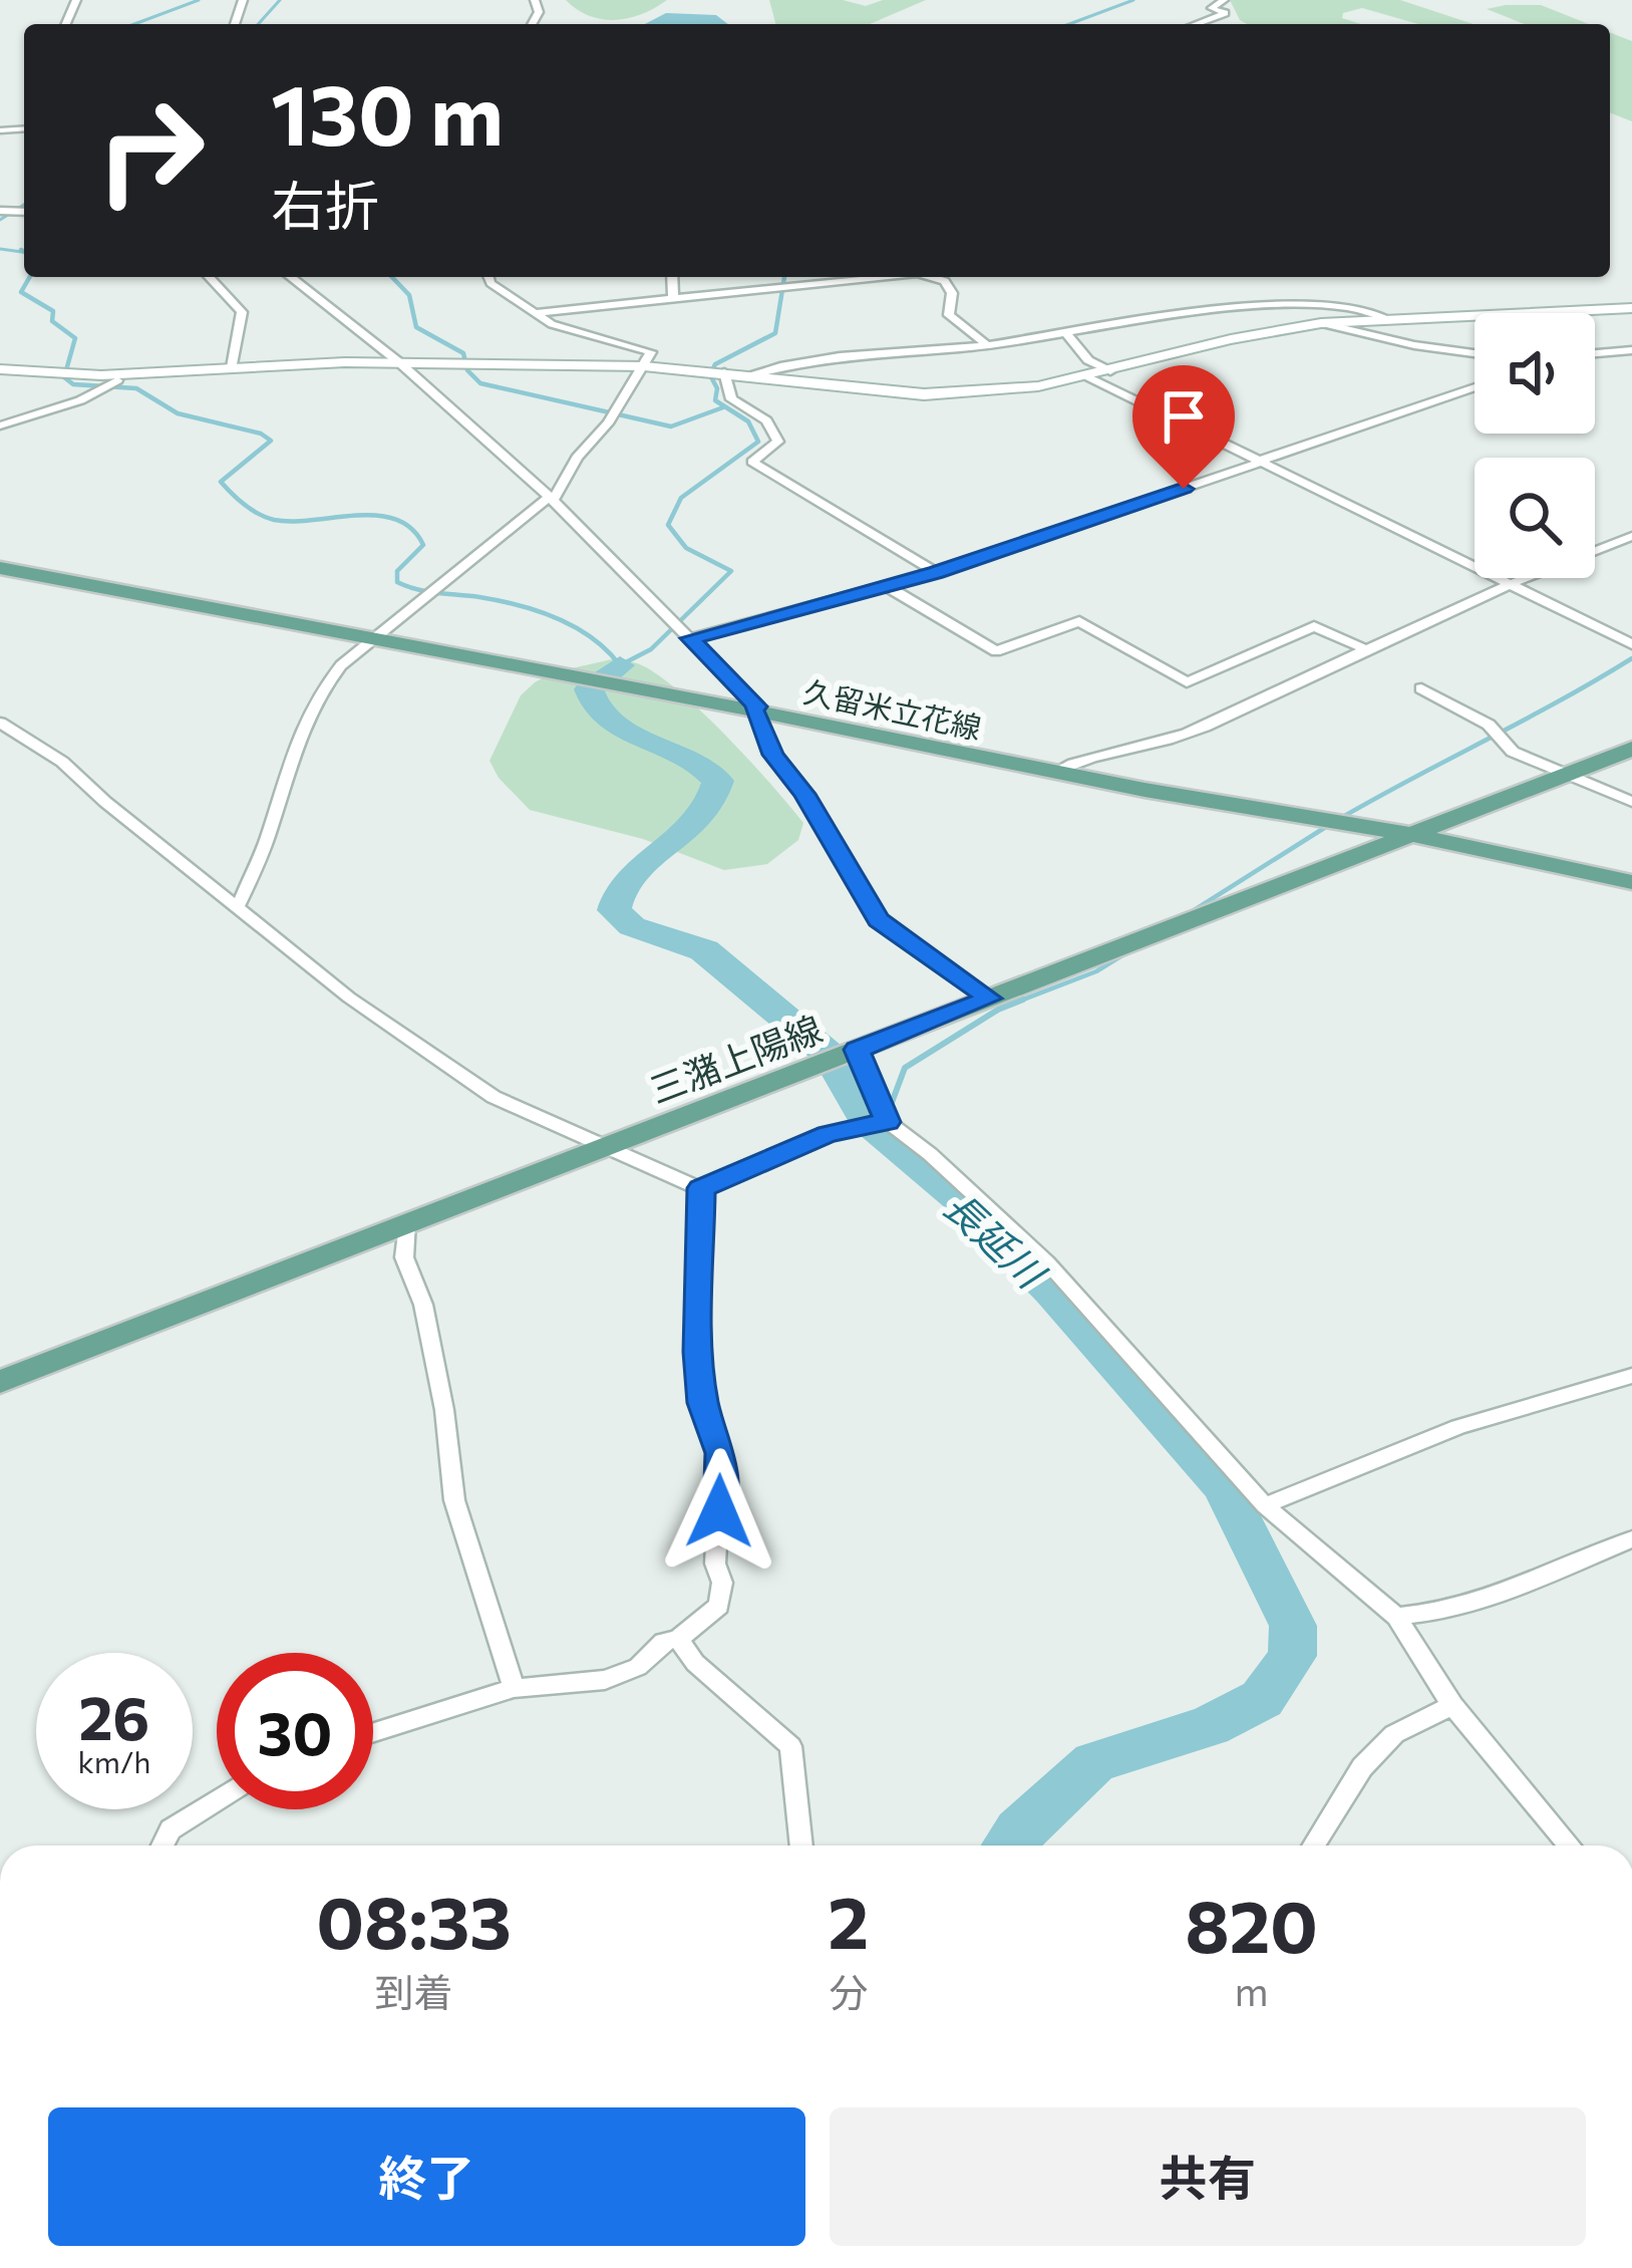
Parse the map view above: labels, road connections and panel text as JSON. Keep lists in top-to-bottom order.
{
  "streets": {
    "main road": ["久留米立花線", "三潴上陽線"]
  },
  "crossings": [
    ["久留米立花線", "三潴上陽線"]
  ],
  "water": ["長延川"],
  "page": {
    "turn": ["130 m", "右折"],
    "speed": "26 km/h",
    "limit": "30",
    "eta": [
      "08:33",
      "到着",
      "2",
      "分",
      "820",
      "m"
    ],
    "buttons": ["終了", "共有"]
  }
}
